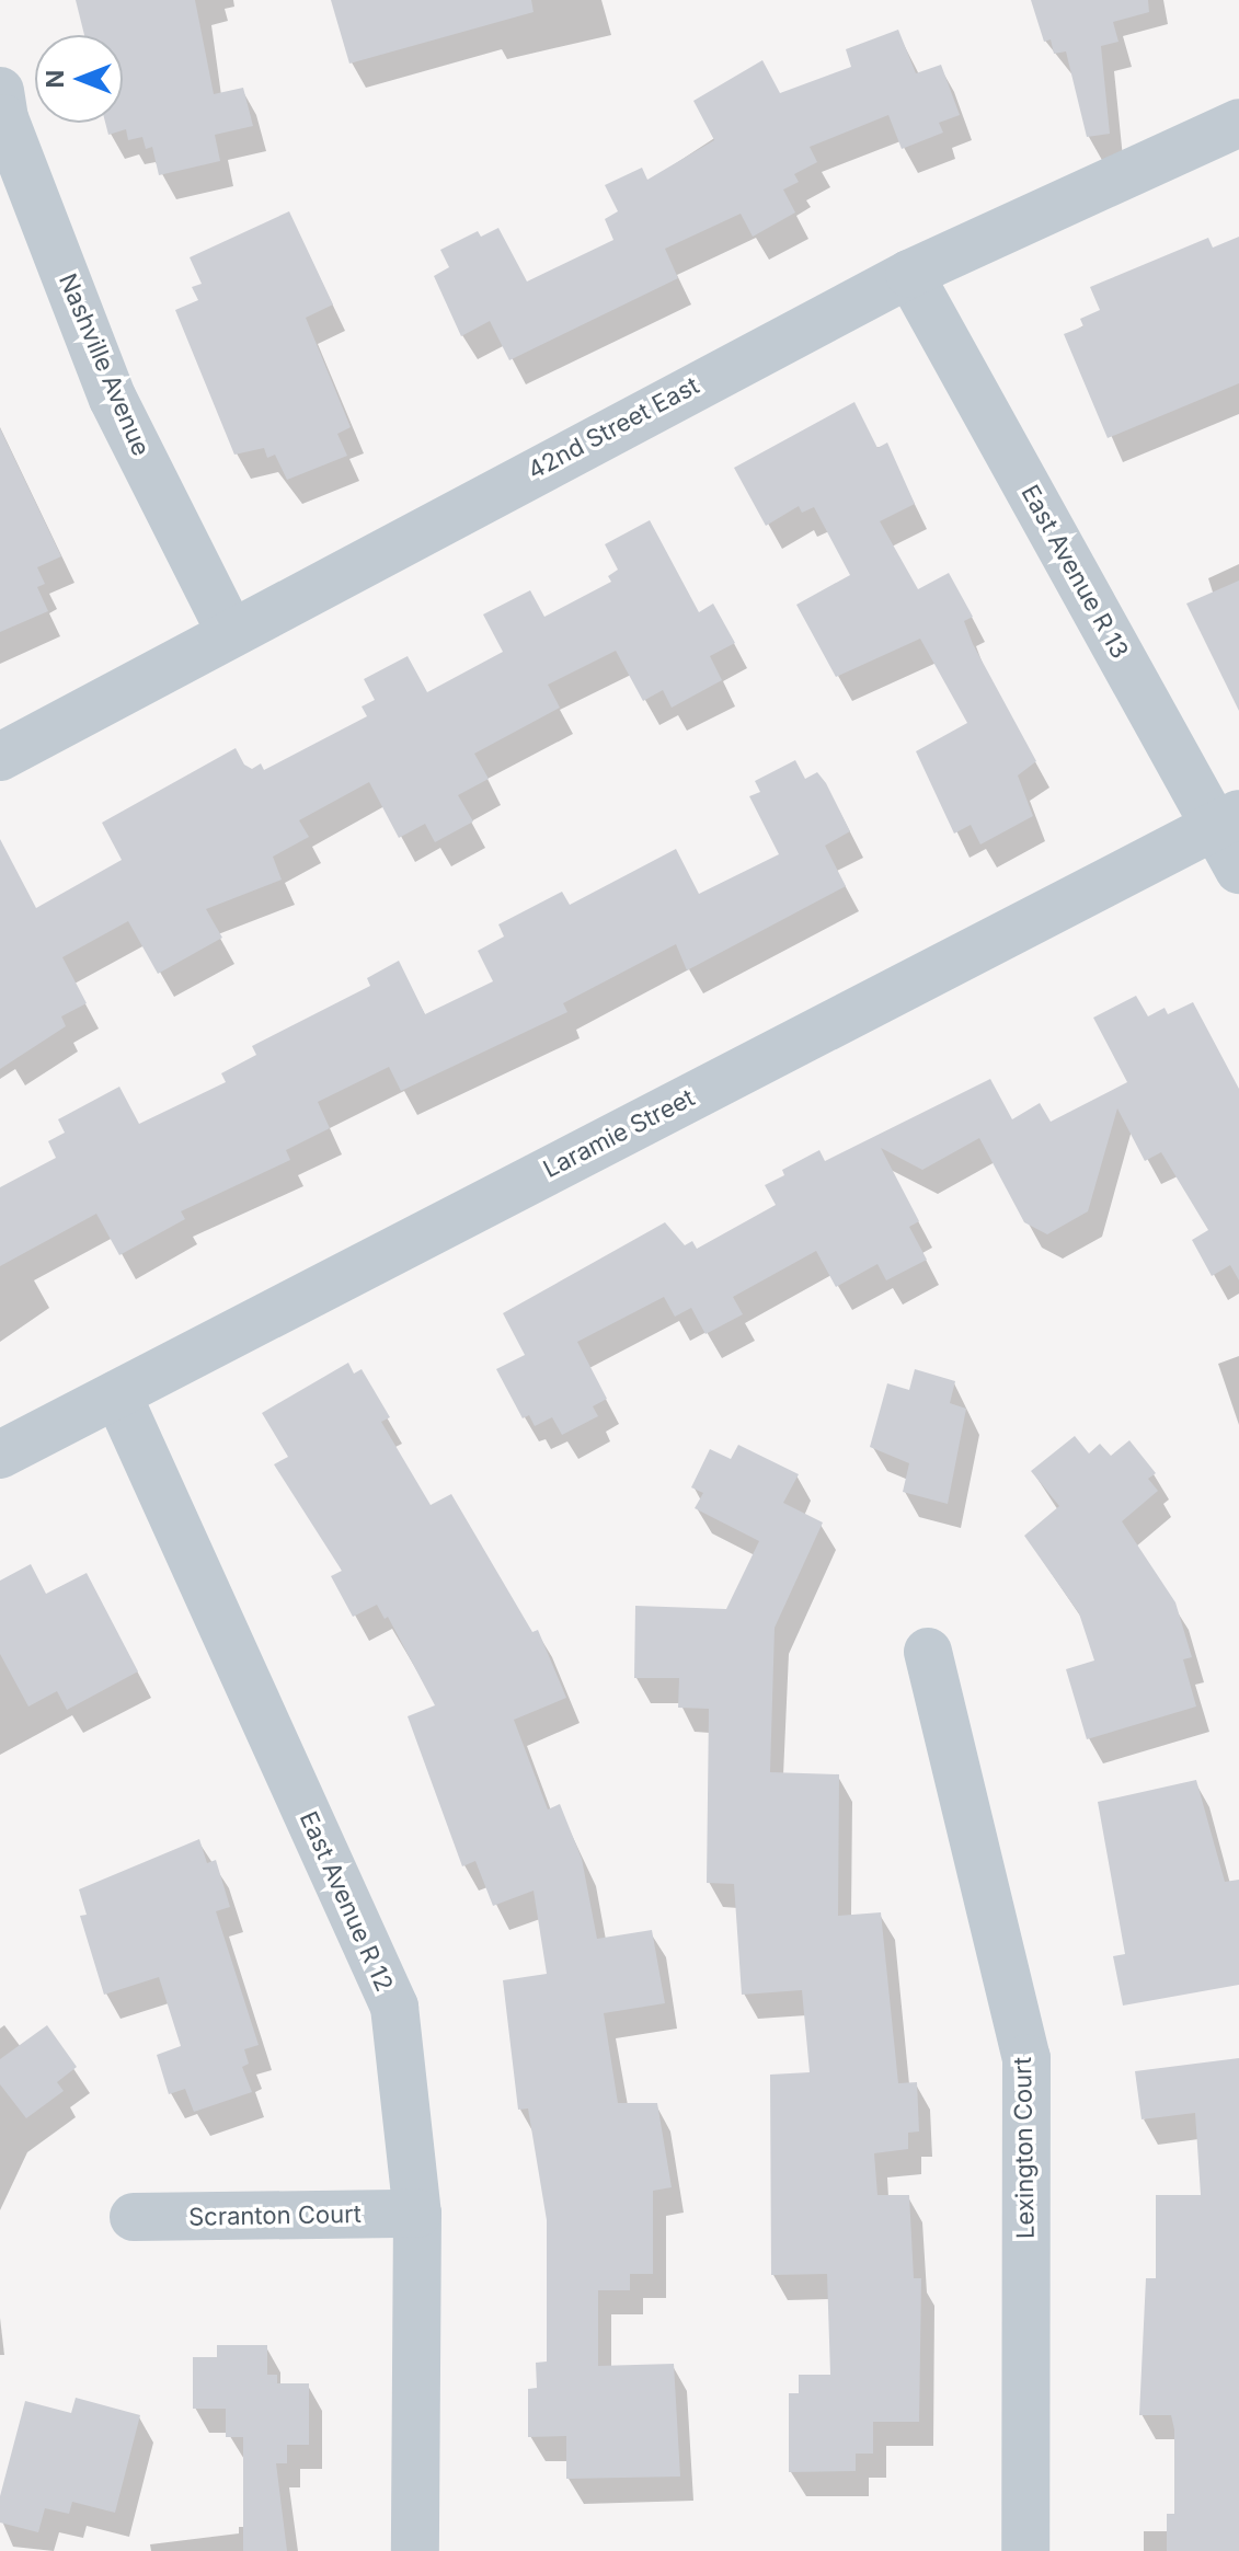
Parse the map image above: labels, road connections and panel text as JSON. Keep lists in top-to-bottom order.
{
  "streets": {
    "street": [
      "Nashville Avenue",
      "42nd Street East",
      "East Avenue R 13",
      "Laramie Street",
      "East Avenue R 12",
      "Lexington Court",
      "Scranton Court"
    ]
  },
  "crossings": [
    ["Nashville Avenue", "42nd Street East"],
    ["42nd Street East", "East Avenue R 13"],
    ["East Avenue R 13", "Laramie Street"],
    ["Laramie Street", "East Avenue R 12"],
    ["East Avenue R 12", "Scranton Court"]
  ],
  "north": "left"
}
